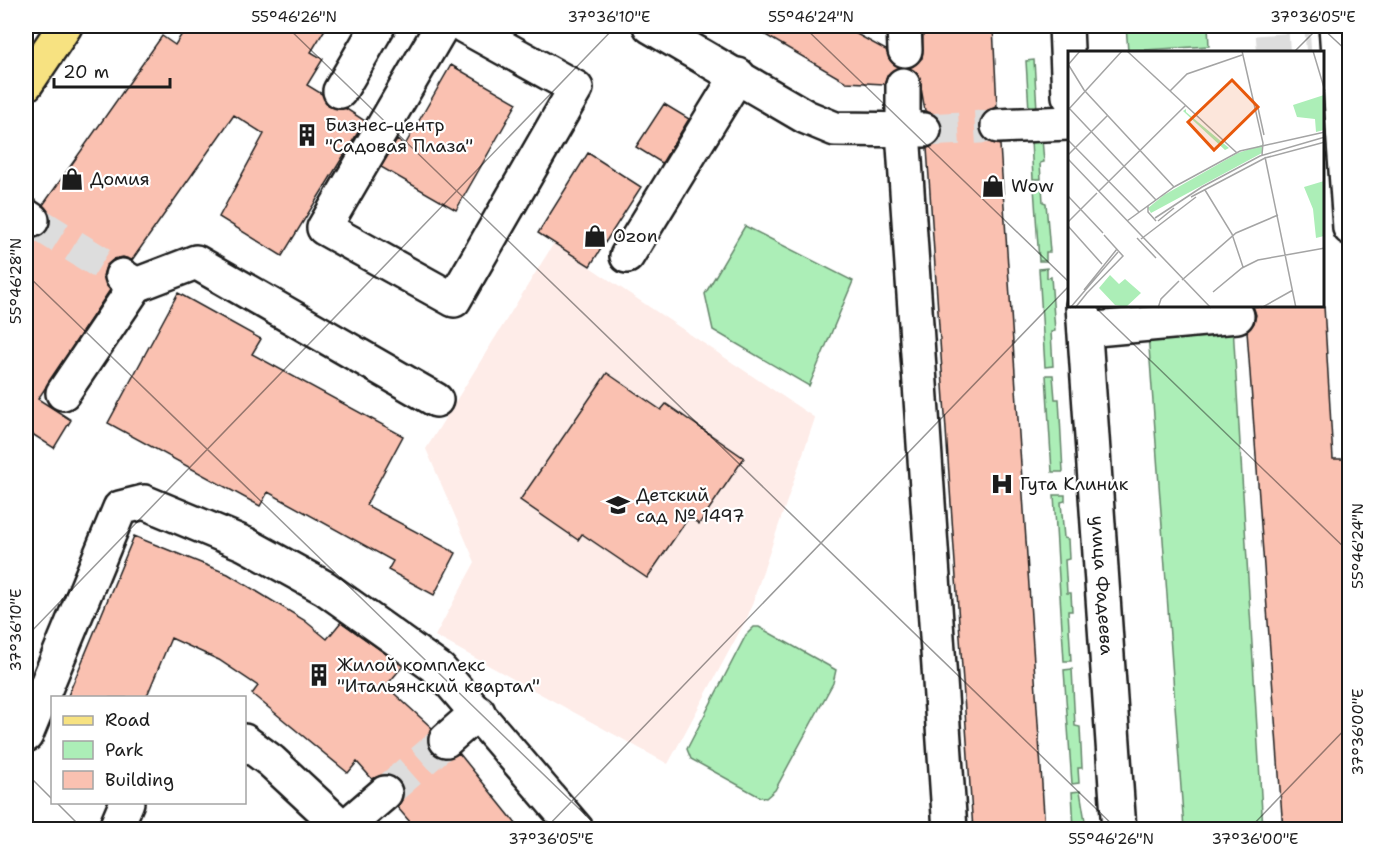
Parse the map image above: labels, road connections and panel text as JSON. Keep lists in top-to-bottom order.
{
  "streets": {
    "street": ["улица Фадеева"]
  },
  "places": {
    "building": ["Бизнес-центр \"Садовая Плаза\"", "Жилой комплекс \"Итальянский квартал\""],
    "shop": ["Домия", "Wow", "Ozon"],
    "hospital": ["Гута Клиник"],
    "school or university": ["Детский сад № 1497"]
  },
  "legend": ["Road", "Park", "Building"],
  "scale_bar": "20 m",
  "coordinates": [
    "55°46'26\"N",
    "37°36'10\"E",
    "55°46'24\"N",
    "37°36'05\"E",
    "55°46'28\"N",
    "37°36'00\"E"
  ]
}
